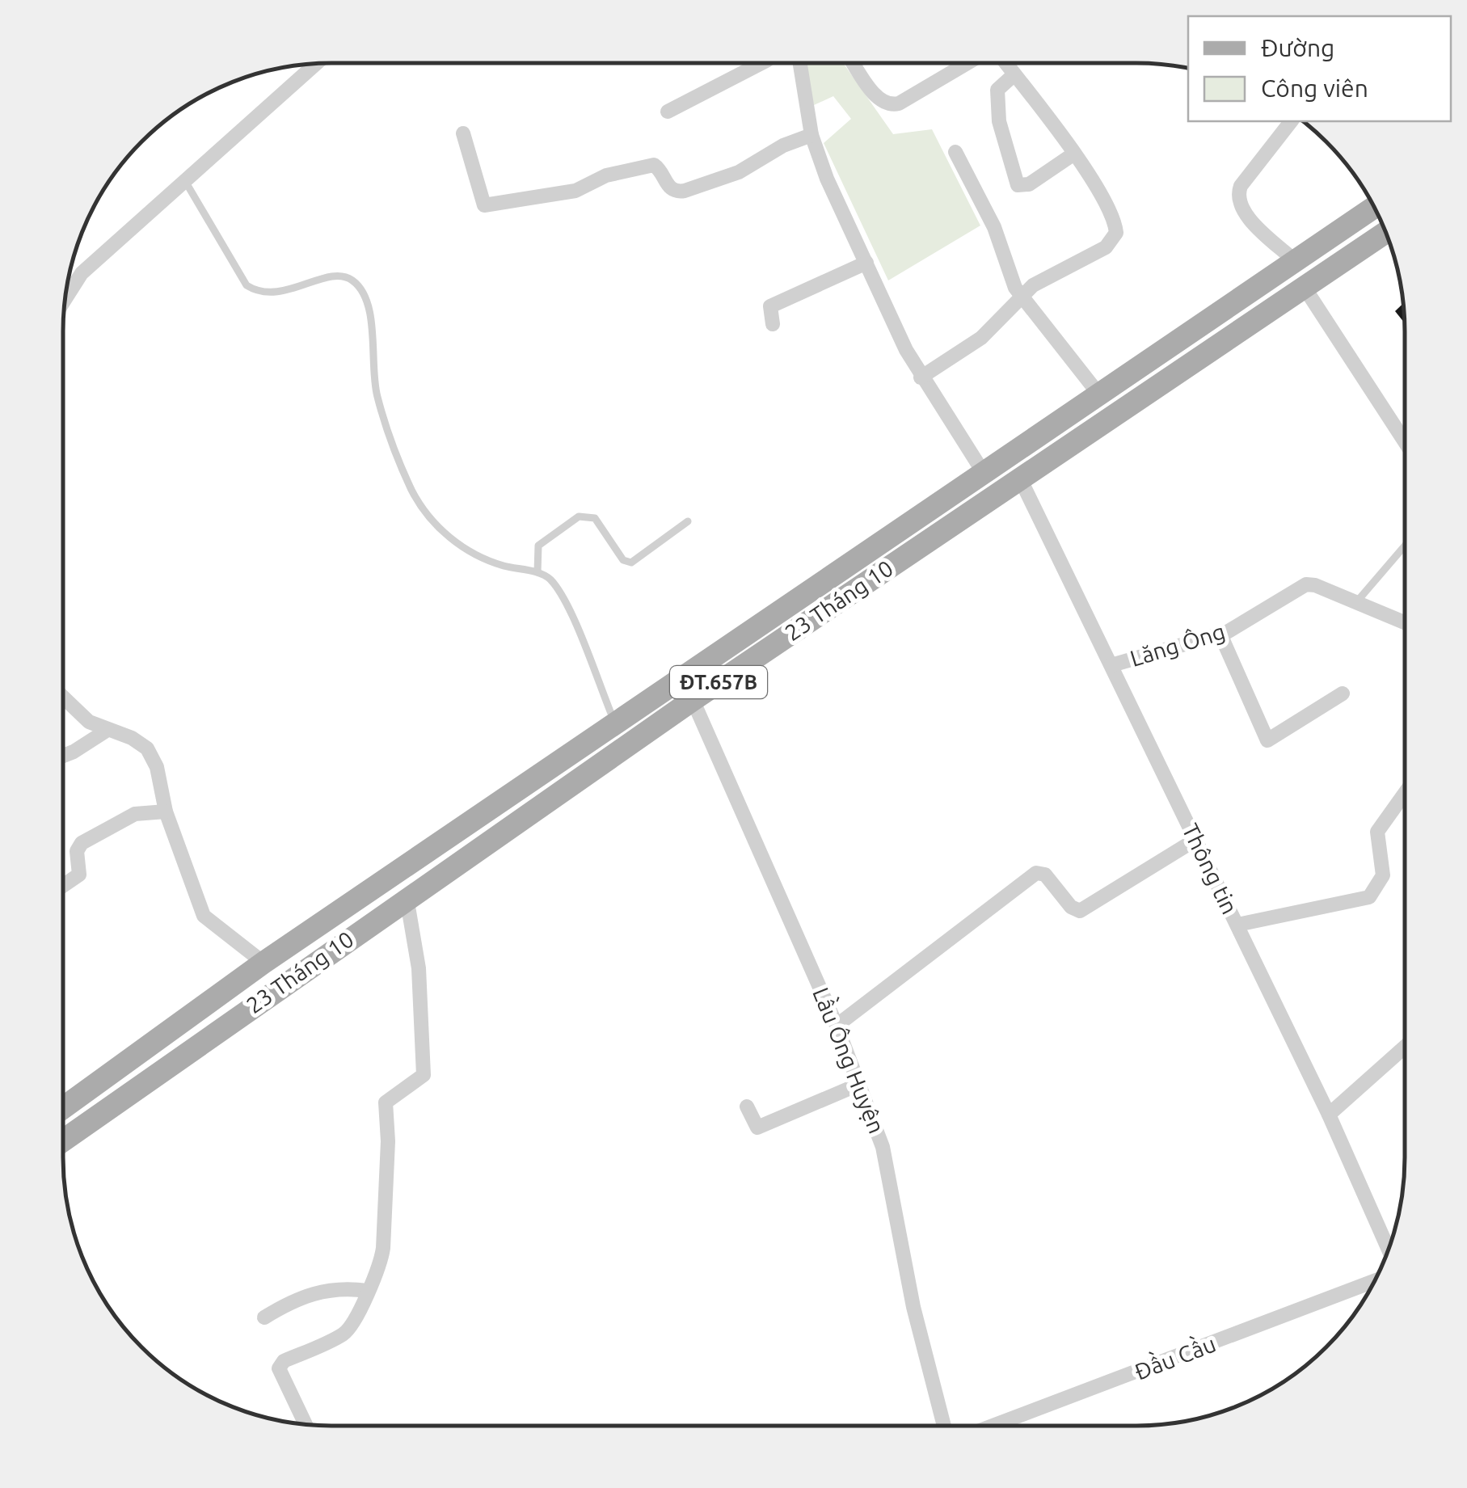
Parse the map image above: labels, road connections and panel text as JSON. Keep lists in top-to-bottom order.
{
  "streets": {
    "main road": ["23 Tháng 10", "ĐT.657B"],
    "street": [
      "Lăng Ông",
      "Thông tin",
      "Lầu Ông Huyện",
      "Đầu Cầu"
    ]
  },
  "crossings": [
    ["23 Tháng 10", "Thông tin"],
    ["23 Tháng 10", "Lầu Ông Huyện"],
    ["Lăng Ông", "Thông tin"]
  ],
  "legend": ["Đường", "Công viên"]
}
